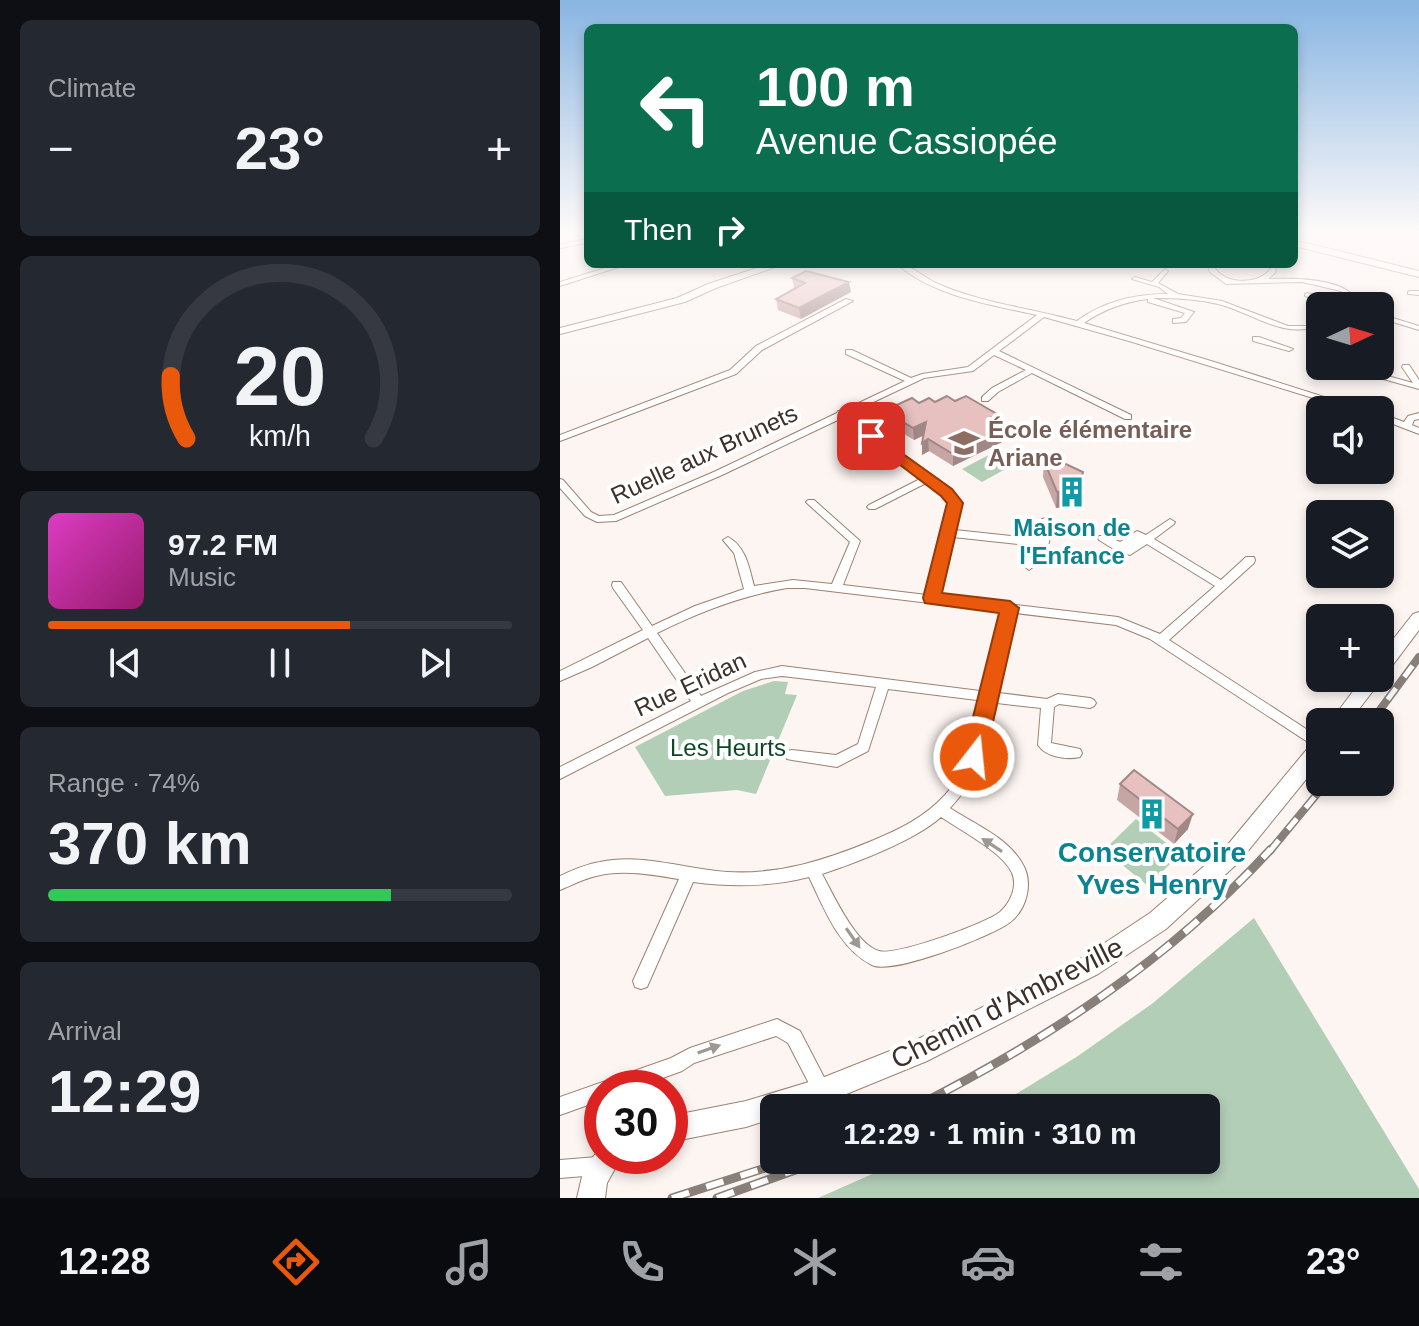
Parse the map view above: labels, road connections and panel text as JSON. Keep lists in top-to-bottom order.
{
  "streets": {
    "street": ["Ruelle aux Brunets", "Rue Eridan", "Chemin d'Ambreville"]
  },
  "parks": ["Les Heurts"],
  "places": {
    "school or university": ["École élémentaire Ariane"],
    "building": ["Maison de l'Enfance", "Conservatoire Yves Henry"]
  },
  "north": "right",
  "page": {
    "tile": [
      "Climate",
      ["Range · 74%", "370 km"],
      ["Arrival", "12:29"]
    ],
    "turn": ["100 m", "Avenue Cassiopée"],
    "heat": ["−", "23°", "+"],
    "then": "Then",
    "map_buttons": ["+", "−"],
    "song": ["97.2 FM", "Music"],
    "limit": "30",
    "trip": "12:29 · 1 min · 310 m",
    "tabs": ["12:28", "23°"],
    "gauge": ["20", "km/h"]
  }
}
